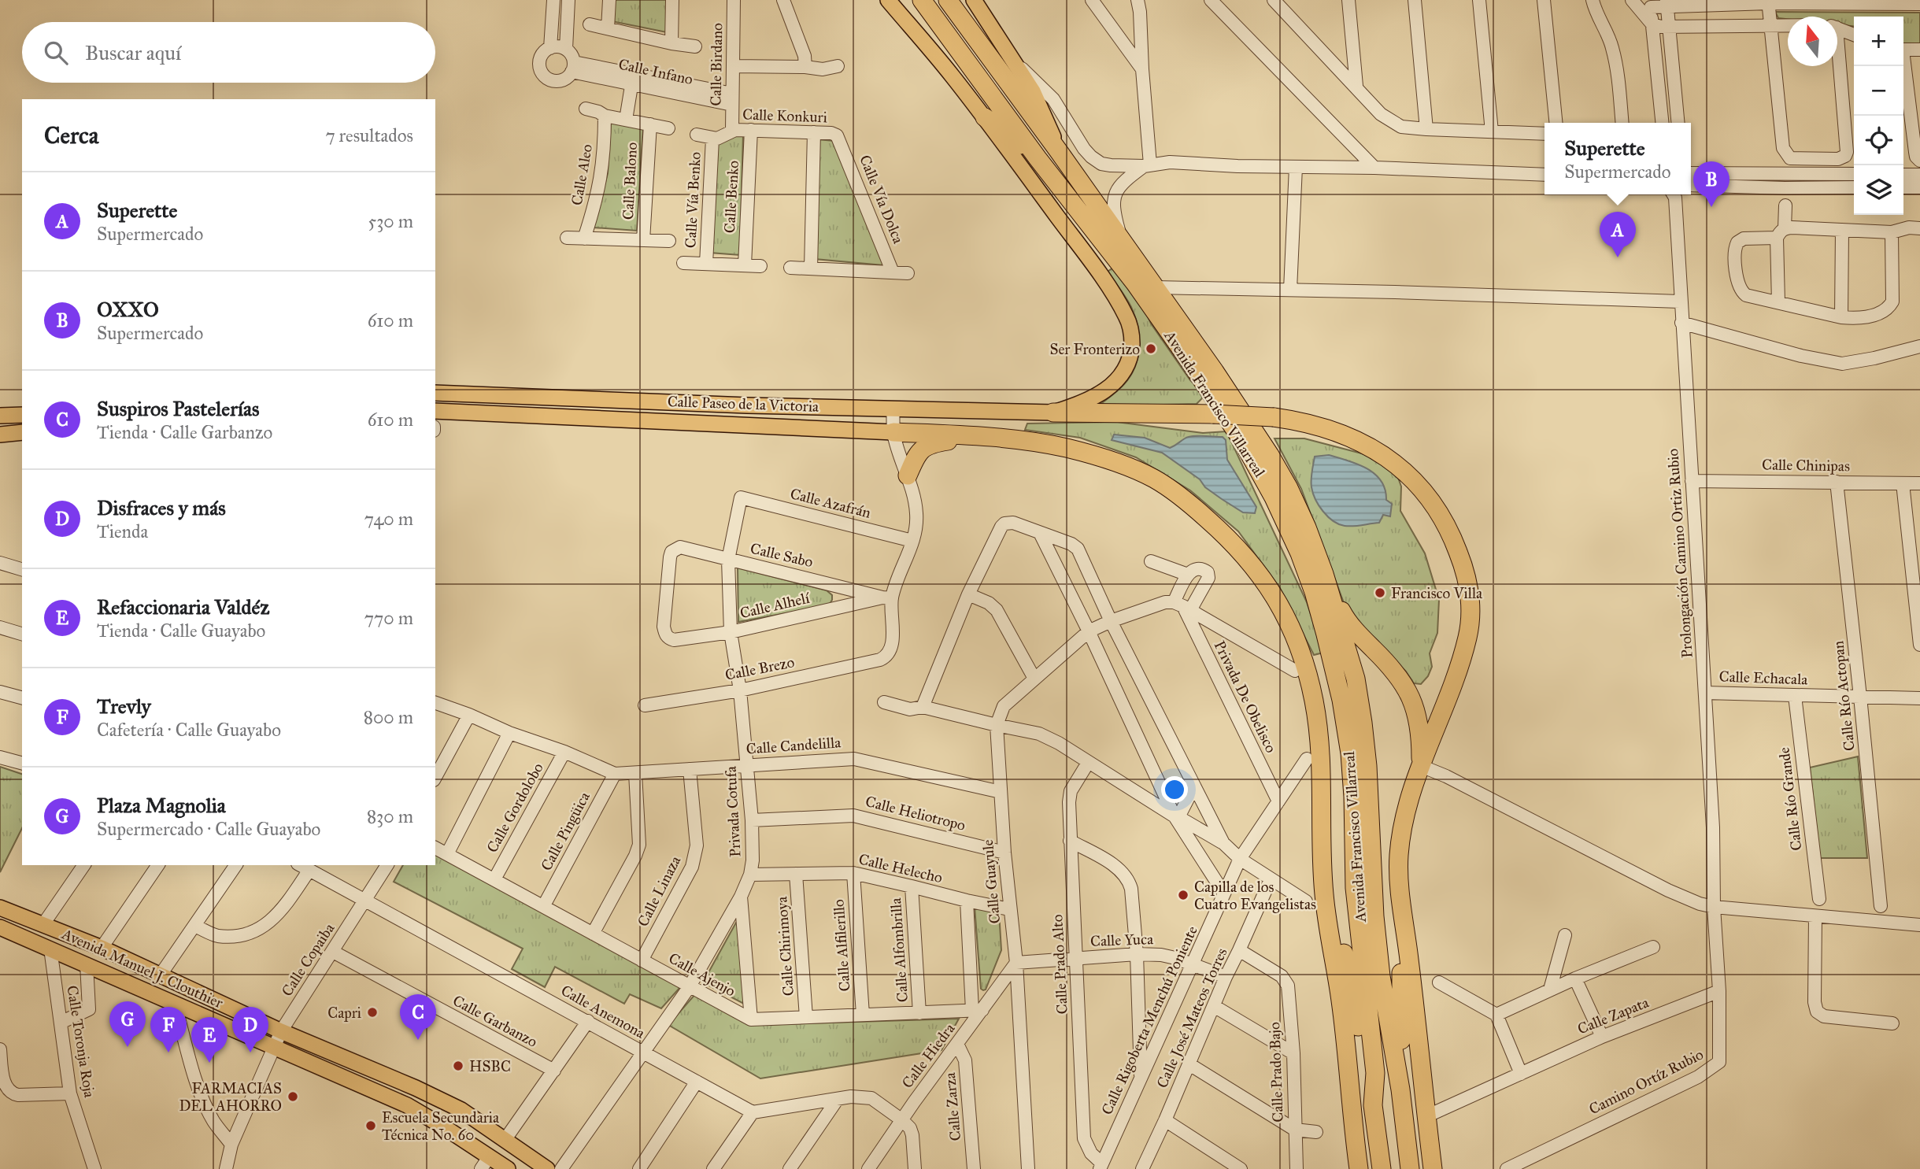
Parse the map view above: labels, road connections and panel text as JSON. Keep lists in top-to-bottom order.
{
  "streets": {
    "highway": ["Avenida Francisco Villarreal"],
    "main road": ["Calle Paseo de la Victoria", "Avenida Manuel J. Clouthier"],
    "street": [
      "Calle Birdano",
      "Calle Infano",
      "Calle Konkuri",
      "Calle Aleo",
      "Calle Balono",
      "Calle Benko",
      "Calle Vía Dolca",
      "Calle Vía Benko",
      "Calle Chinipas",
      "Calle Azafrán",
      "Prolongación Camino Ortiz Rubio",
      "Calle Sabo",
      "Calle Alhelí",
      "Calle Brezo",
      "Calle Echacala",
      "Calle Río Actopan",
      "Privada De Obelisco",
      "Calle Candelilla",
      "Calle Río Grande",
      "Calle Gordolobo",
      "Privada Cotufa",
      "Calle Heliotropo",
      "Calle Pingüica",
      "Calle Helecho",
      "Calle Guayule",
      "Calle Linaza",
      "Calle Yuca",
      "Calle Alfilerillo",
      "Calle Chirimoya",
      "Calle Alfombrilla",
      "Calle Copaiba",
      "Calle Prado Alto",
      "Calle Ajenjo",
      "Calle Anemona",
      "Calle Zapata",
      "Calle José Mateos Torres",
      "Calle Rigoberta Menchú Poniente",
      "Calle Garbanzo",
      "Calle Toronja Roja",
      "Calle Hiedra",
      "Calle Prado Bajo",
      "Camino Ortíz Rubio",
      "Calle Zarza"
    ]
  },
  "crossings": [
    ["Calle Birdano", "Calle Infano"],
    ["Calle Birdano", "Calle Konkuri"],
    ["Calle Konkuri", "Calle Benko"],
    ["Calle Konkuri", "Calle Vía Dolca"],
    ["Calle Konkuri", "Calle Vía Benko"],
    ["Calle Benko", "Calle Vía Benko"],
    ["Calle Chinipas", "Prolongación Camino Ortiz Rubio"],
    ["Calle Chinipas", "Calle Río Actopan"],
    ["Calle Azafrán", "Privada Cotufa"],
    ["Prolongación Camino Ortiz Rubio", "Calle Echacala"],
    ["Prolongación Camino Ortiz Rubio", "Camino Ortíz Rubio"],
    ["Calle Sabo", "Calle Alhelí"],
    ["Calle Sabo", "Calle Brezo"],
    ["Calle Sabo", "Privada Cotufa"],
    ["Calle Alhelí", "Calle Brezo"],
    ["Calle Alhelí", "Privada Cotufa"],
    ["Calle Brezo", "Privada Cotufa"],
    ["Calle Echacala", "Calle Río Actopan"],
    ["Calle Echacala", "Calle Río Grande"],
    ["Calle Candelilla", "Calle Gordolobo"],
    ["Calle Candelilla", "Privada Cotufa"],
    ["Calle Candelilla", "Calle Pingüica"],
    ["Calle Candelilla", "Calle Guayule"],
    ["Calle Candelilla", "Calle Linaza"],
    ["Calle Gordolobo", "Calle Ajenjo"],
    ["Privada Cotufa", "Calle Heliotropo"],
    ["Privada Cotufa", "Calle Helecho"],
    ["Privada Cotufa", "Calle Ajenjo"],
    ["Privada Cotufa", "Calle Anemona"],
    ["Calle Heliotropo", "Calle Guayule"],
    ["Calle Pingüica", "Calle Ajenjo"],
    ["Calle Helecho", "Calle Guayule"],
    ["Calle Helecho", "Calle Alfilerillo"],
    ["Calle Helecho", "Calle Chirimoya"],
    ["Calle Helecho", "Calle Alfombrilla"],
    ["Calle Guayule", "Calle Yuca"],
    ["Calle Guayule", "Calle Hiedra"],
    ["Calle Linaza", "Calle Ajenjo"],
    ["Calle Yuca", "Calle Prado Alto"],
    ["Calle Yuca", "Calle José Mateos Torres"],
    ["Calle Yuca", "Calle Rigoberta Menchú Poniente"],
    ["Calle Yuca", "Calle Hiedra"],
    ["Calle Alfilerillo", "Calle Ajenjo"],
    ["Calle Chirimoya", "Calle Ajenjo"],
    ["Calle Alfombrilla", "Calle Ajenjo"],
    ["Calle Copaiba", "Avenida Manuel J. Clouthier"],
    ["Calle Copaiba", "Calle Anemona"],
    ["Calle Copaiba", "Calle Garbanzo"],
    ["Calle Prado Alto", "Calle Rigoberta Menchú Poniente"],
    ["Avenida Manuel J. Clouthier", "Calle Toronja Roja"],
    ["Calle Ajenjo", "Calle Hiedra"],
    ["Calle Zapata", "Camino Ortíz Rubio"],
    ["Calle José Mateos Torres", "Calle Prado Bajo"],
    ["Calle Hiedra", "Calle Zarza"]
  ],
  "places": [
    "Ser Fronterizo",
    "Francisco Villa",
    "Capilla de los Cuatro Evangelistas",
    "Capri",
    "HSBC",
    "FARMACIAS DEL AHORRO",
    "Escuela Secundaria Técnica No. 60"
  ],
  "north": "top",
  "page": {
    "map_buttons": ["+", "−"],
    "search": "Buscar aquí",
    "heading": ["Cerca", "7 resultados"],
    "popup": ["Superette", "Supermercado"],
    "pins": [
      "B",
      "A",
      "C",
      "G",
      "D",
      "F",
      "E"
    ],
    "list": [
      {
        "mark": "A",
        "name": "Superette",
        "note": "Supermercado",
        "value": "530 m"
      },
      {
        "mark": "B",
        "name": "OXXO",
        "note": "Supermercado",
        "value": "610 m"
      },
      {
        "mark": "C",
        "name": "Suspiros Pastelerías",
        "note": "Tienda · Calle Garbanzo",
        "value": "610 m"
      },
      {
        "mark": "D",
        "name": "Disfraces y más",
        "note": "Tienda",
        "value": "740 m"
      },
      {
        "mark": "E",
        "name": "Refaccionaria Valdéz",
        "note": "Tienda · Calle Guayabo",
        "value": "770 m"
      },
      {
        "mark": "F",
        "name": "Trevly",
        "note": "Cafetería · Calle Guayabo",
        "value": "800 m"
      },
      {
        "mark": "G",
        "name": "Plaza Magnolia",
        "note": "Supermercado · Calle Guayabo",
        "value": "830 m"
      }
    ]
  }
}
